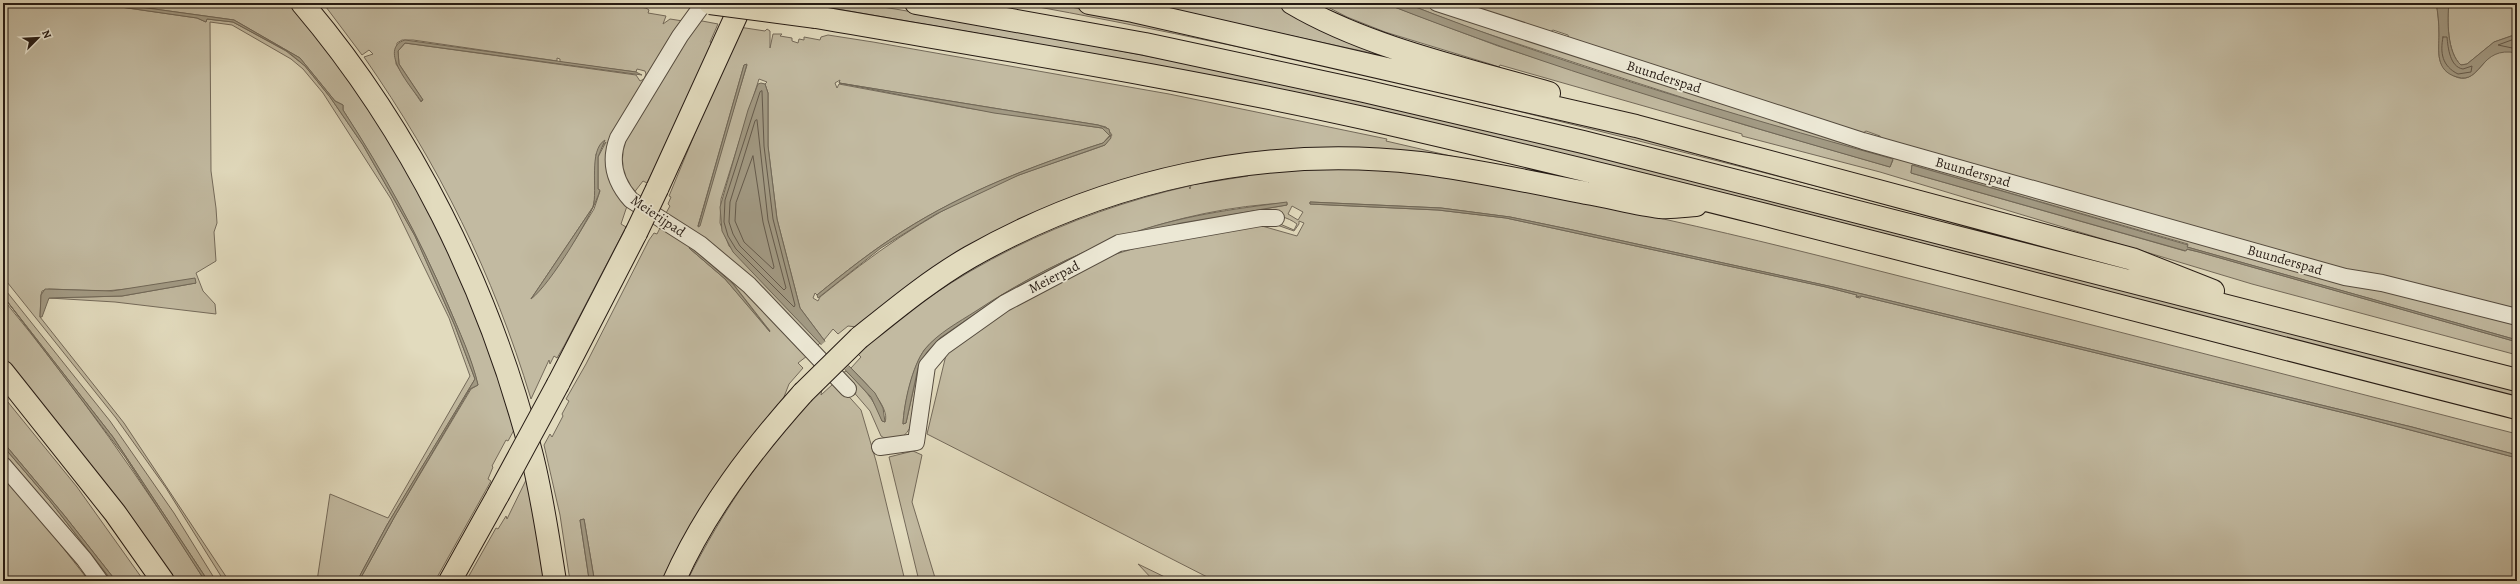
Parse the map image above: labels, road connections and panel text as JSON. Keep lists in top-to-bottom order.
{
  "streets": {
    "street": ["Buunderspad", "Meierijpad", "Meierpad"]
  },
  "north": "top right"
}
